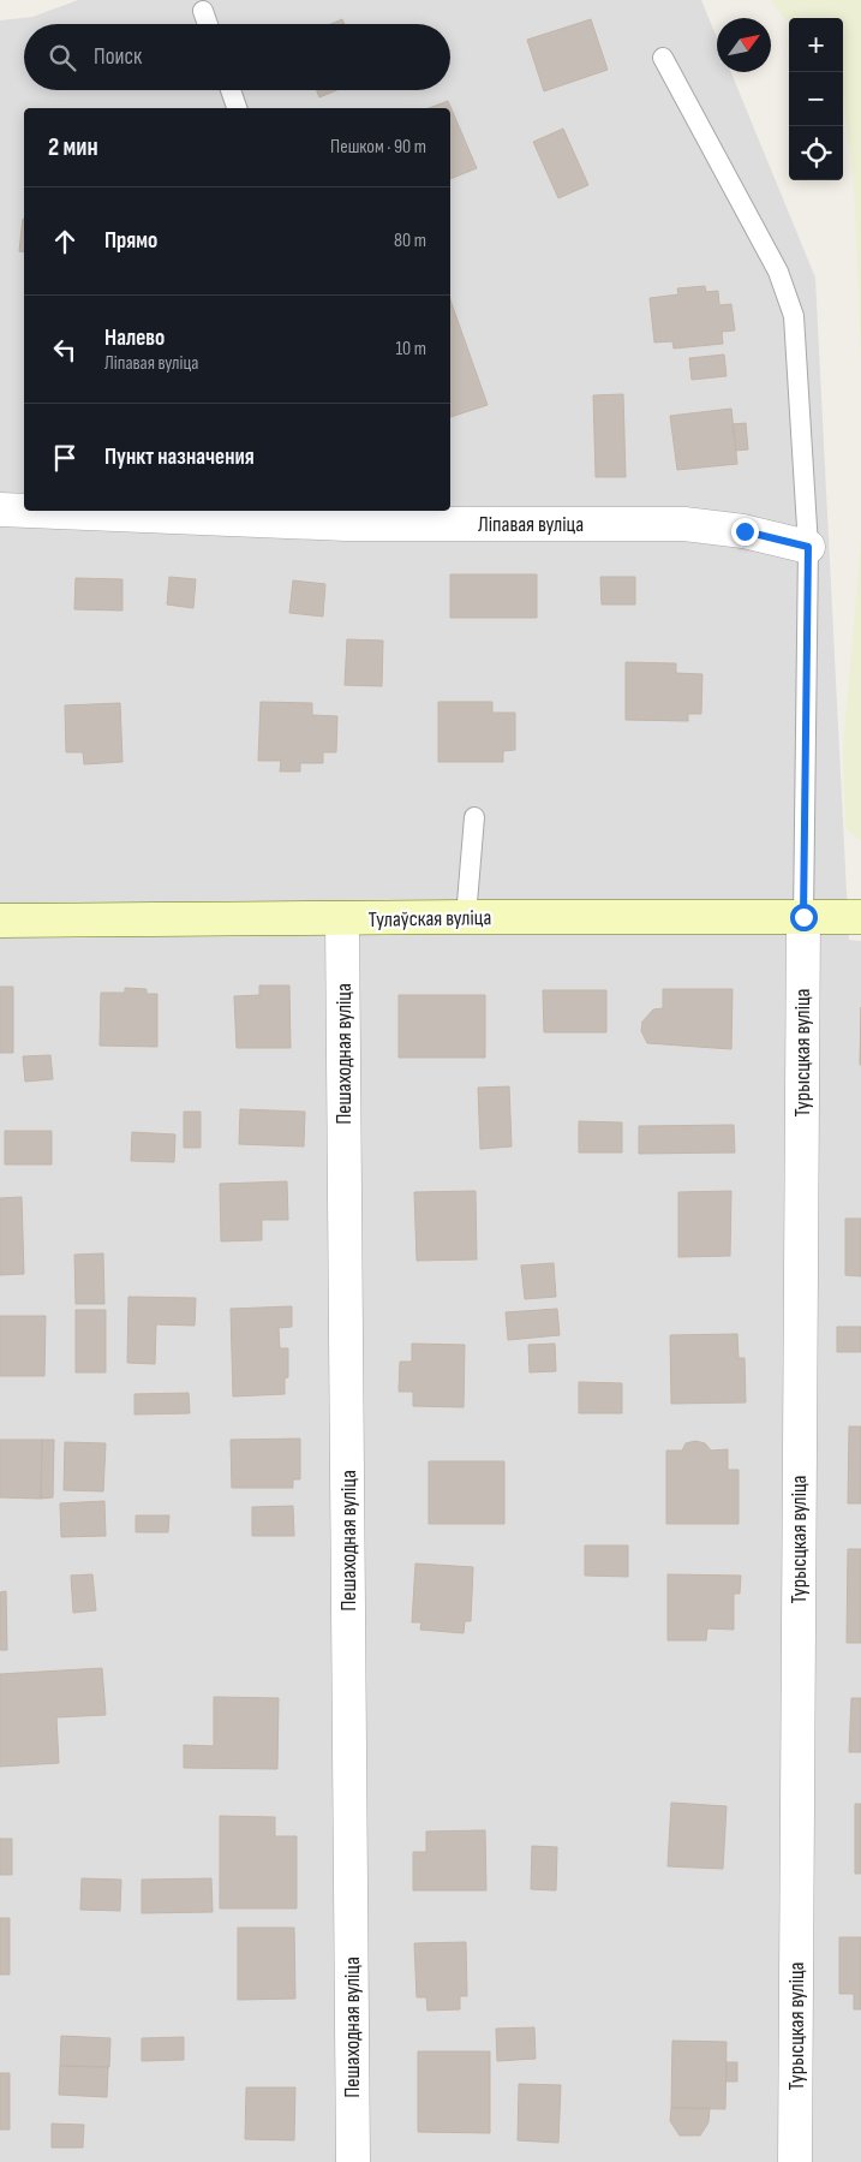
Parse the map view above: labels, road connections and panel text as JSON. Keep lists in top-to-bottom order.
{
  "streets": {
    "main road": ["Тулаўская вуліца"],
    "street": ["Ліпавая вуліца", "Турысцкая вуліца", "Пешаходная вуліца"]
  },
  "crossings": [
    ["Тулаўская вуліца", "Турысцкая вуліца"],
    ["Тулаўская вуліца", "Пешаходная вуліца"]
  ],
  "north": "top right",
  "page": {
    "map_buttons": ["+", "−"],
    "search": "Поиск",
    "heading": ["2 мин", "Пешком · 90 m"],
    "list": [
      ["Прямо", "80 m"],
      ["Налево", "Ліпавая вуліца", "10 m"],
      "Пункт назначения"
    ]
  }
}
